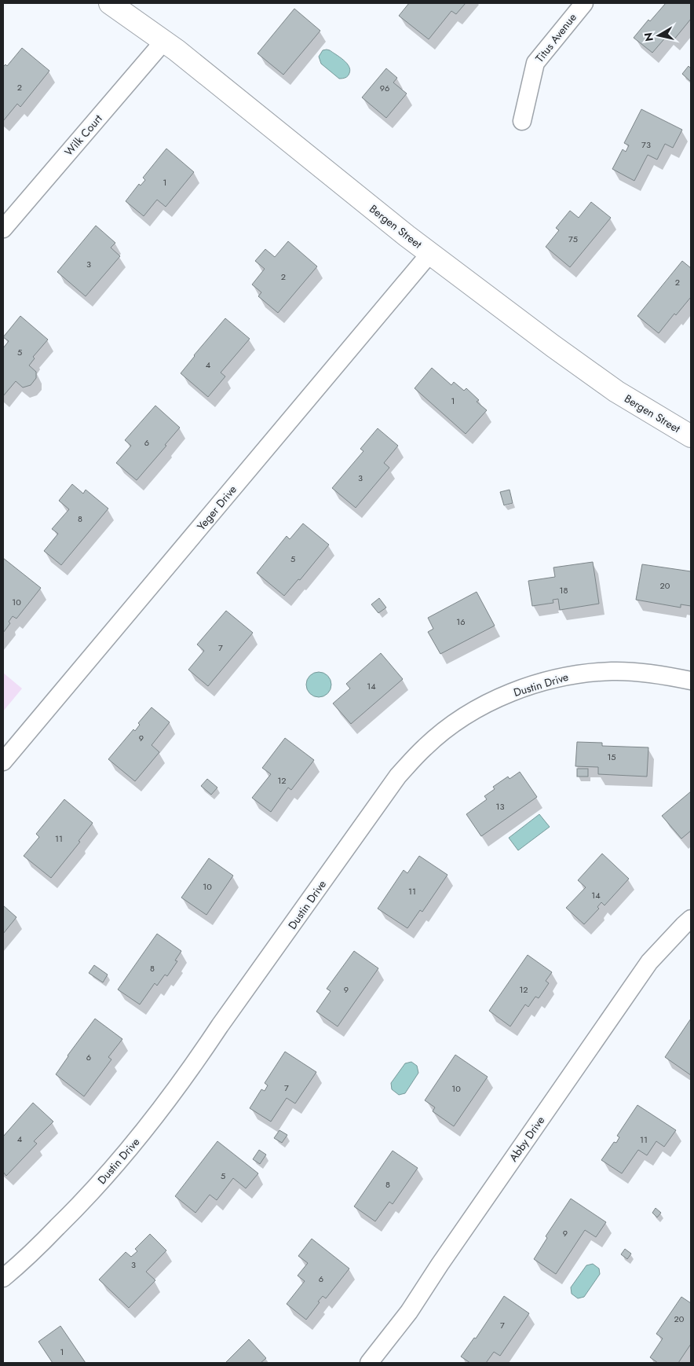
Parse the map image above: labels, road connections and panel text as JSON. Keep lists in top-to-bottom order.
{
  "streets": {
    "street": [
      "Titus Avenue",
      "Wilk Court",
      "Bergen Street",
      "Yeger Drive",
      "Dustin Drive",
      "Abby Drive"
    ]
  },
  "crossings": [
    ["Wilk Court", "Bergen Street"],
    ["Bergen Street", "Yeger Drive"]
  ],
  "house_numbers": [
    "2",
    "96",
    "73",
    "1",
    "75",
    "3",
    "2",
    "2",
    "5",
    "4",
    "1",
    "6",
    "3",
    "8",
    "5",
    "20",
    "18",
    "10",
    "16",
    "7",
    "14",
    "9",
    "15",
    "12",
    "13",
    "11",
    "10",
    "11",
    "14",
    "8",
    "9",
    "12",
    "6",
    "7",
    "10",
    "4",
    "11",
    "5",
    "8",
    "9",
    "3",
    "6",
    "20",
    "7",
    "1"
  ],
  "north": "left"
}
